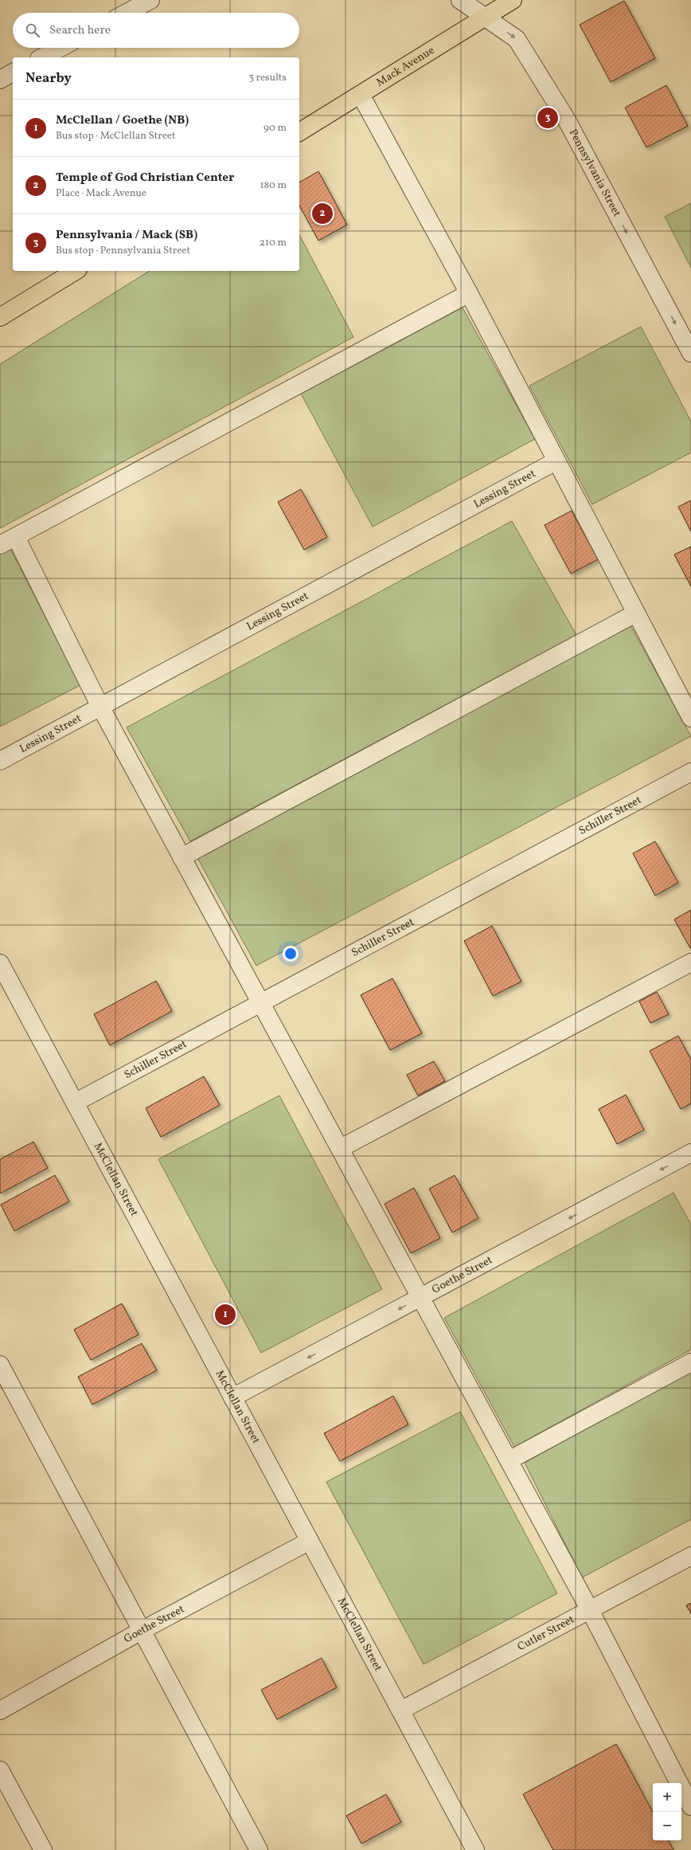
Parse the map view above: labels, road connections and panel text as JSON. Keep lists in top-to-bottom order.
{
  "streets": {
    "main road": ["Mack Avenue"],
    "street": [
      "Pennsylvania Street",
      "Lessing Street",
      "Schiller Street",
      "McClellan Street",
      "Goethe Street",
      "Cutler Street"
    ]
  },
  "crossings": [
    ["Mack Avenue", "Pennsylvania Street"],
    ["Schiller Street", "McClellan Street"],
    ["McClellan Street", "Goethe Street"],
    ["McClellan Street", "Cutler Street"]
  ],
  "one_way": ["Pennsylvania Street", "Goethe Street"],
  "page": {
    "search": "Search here",
    "heading": ["Nearby", "3 results"],
    "list": [
      {
        "mark": "1",
        "name": "McClellan / Goethe (NB)",
        "note": "Bus stop · McClellan Street",
        "value": "90 m"
      },
      {
        "mark": "2",
        "name": "Temple of God Christian Center",
        "note": "Place · Mack Avenue",
        "value": "180 m"
      },
      {
        "mark": "3",
        "name": "Pennsylvania / Mack (SB)",
        "note": "Bus stop · Pennsylvania Street",
        "value": "210 m"
      }
    ],
    "pins": ["3", "2", "1"],
    "map_buttons": ["+", "−"]
  }
}
